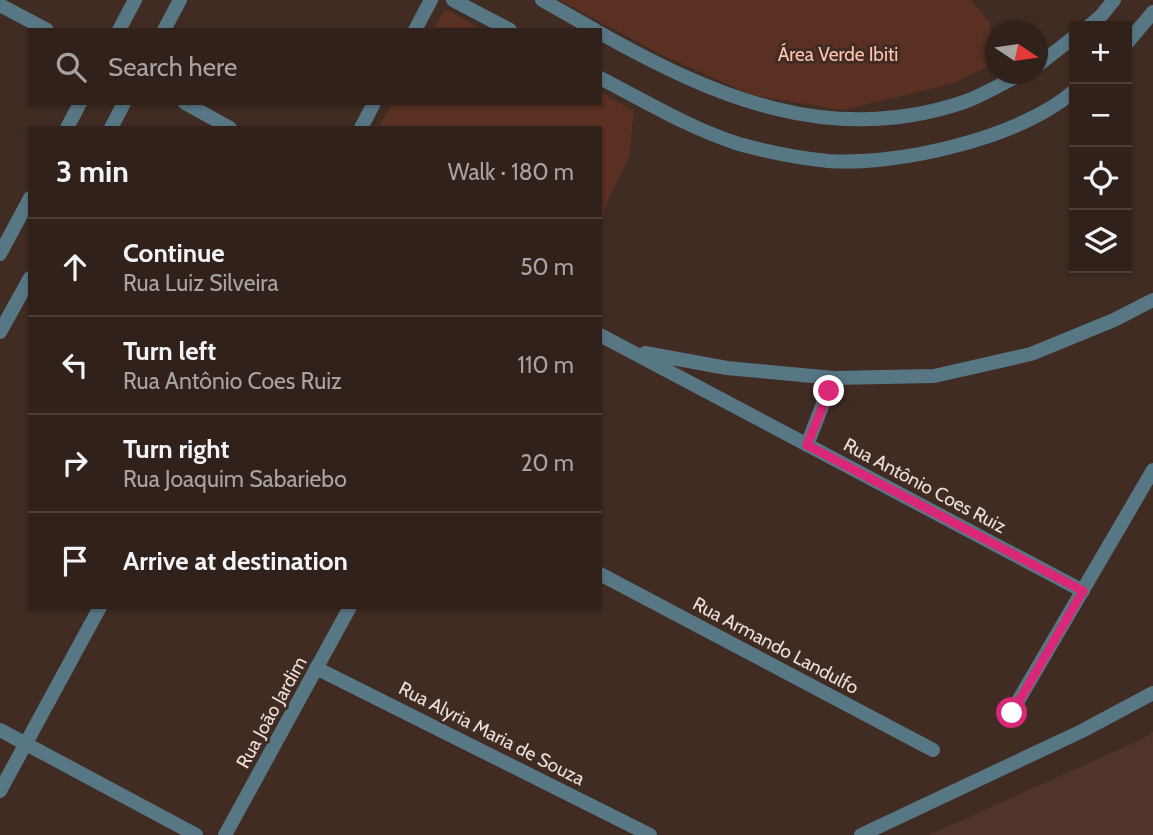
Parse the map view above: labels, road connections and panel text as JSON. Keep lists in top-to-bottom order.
{
  "streets": {
    "street": [
      "Rua Antônio Coes Ruiz",
      "Rua Armando Landulfo",
      "Rua João Jardim",
      "Rua Alyria Maria de Souza"
    ]
  },
  "crossings": [
    ["Rua João Jardim", "Rua Alyria Maria de Souza"]
  ],
  "parks": ["Área Verde Ibiti"],
  "north": "right",
  "page": {
    "map_buttons": ["+", "−"],
    "search": "Search here",
    "heading": ["3 min", "Walk · 180 m"],
    "list": [
      ["Continue", "Rua Luiz Silveira", "50 m"],
      ["Turn left", "Rua Antônio Coes Ruiz", "110 m"],
      ["Turn right", "Rua Joaquim Sabariebo", "20 m"],
      "Arrive at destination"
    ]
  }
}
